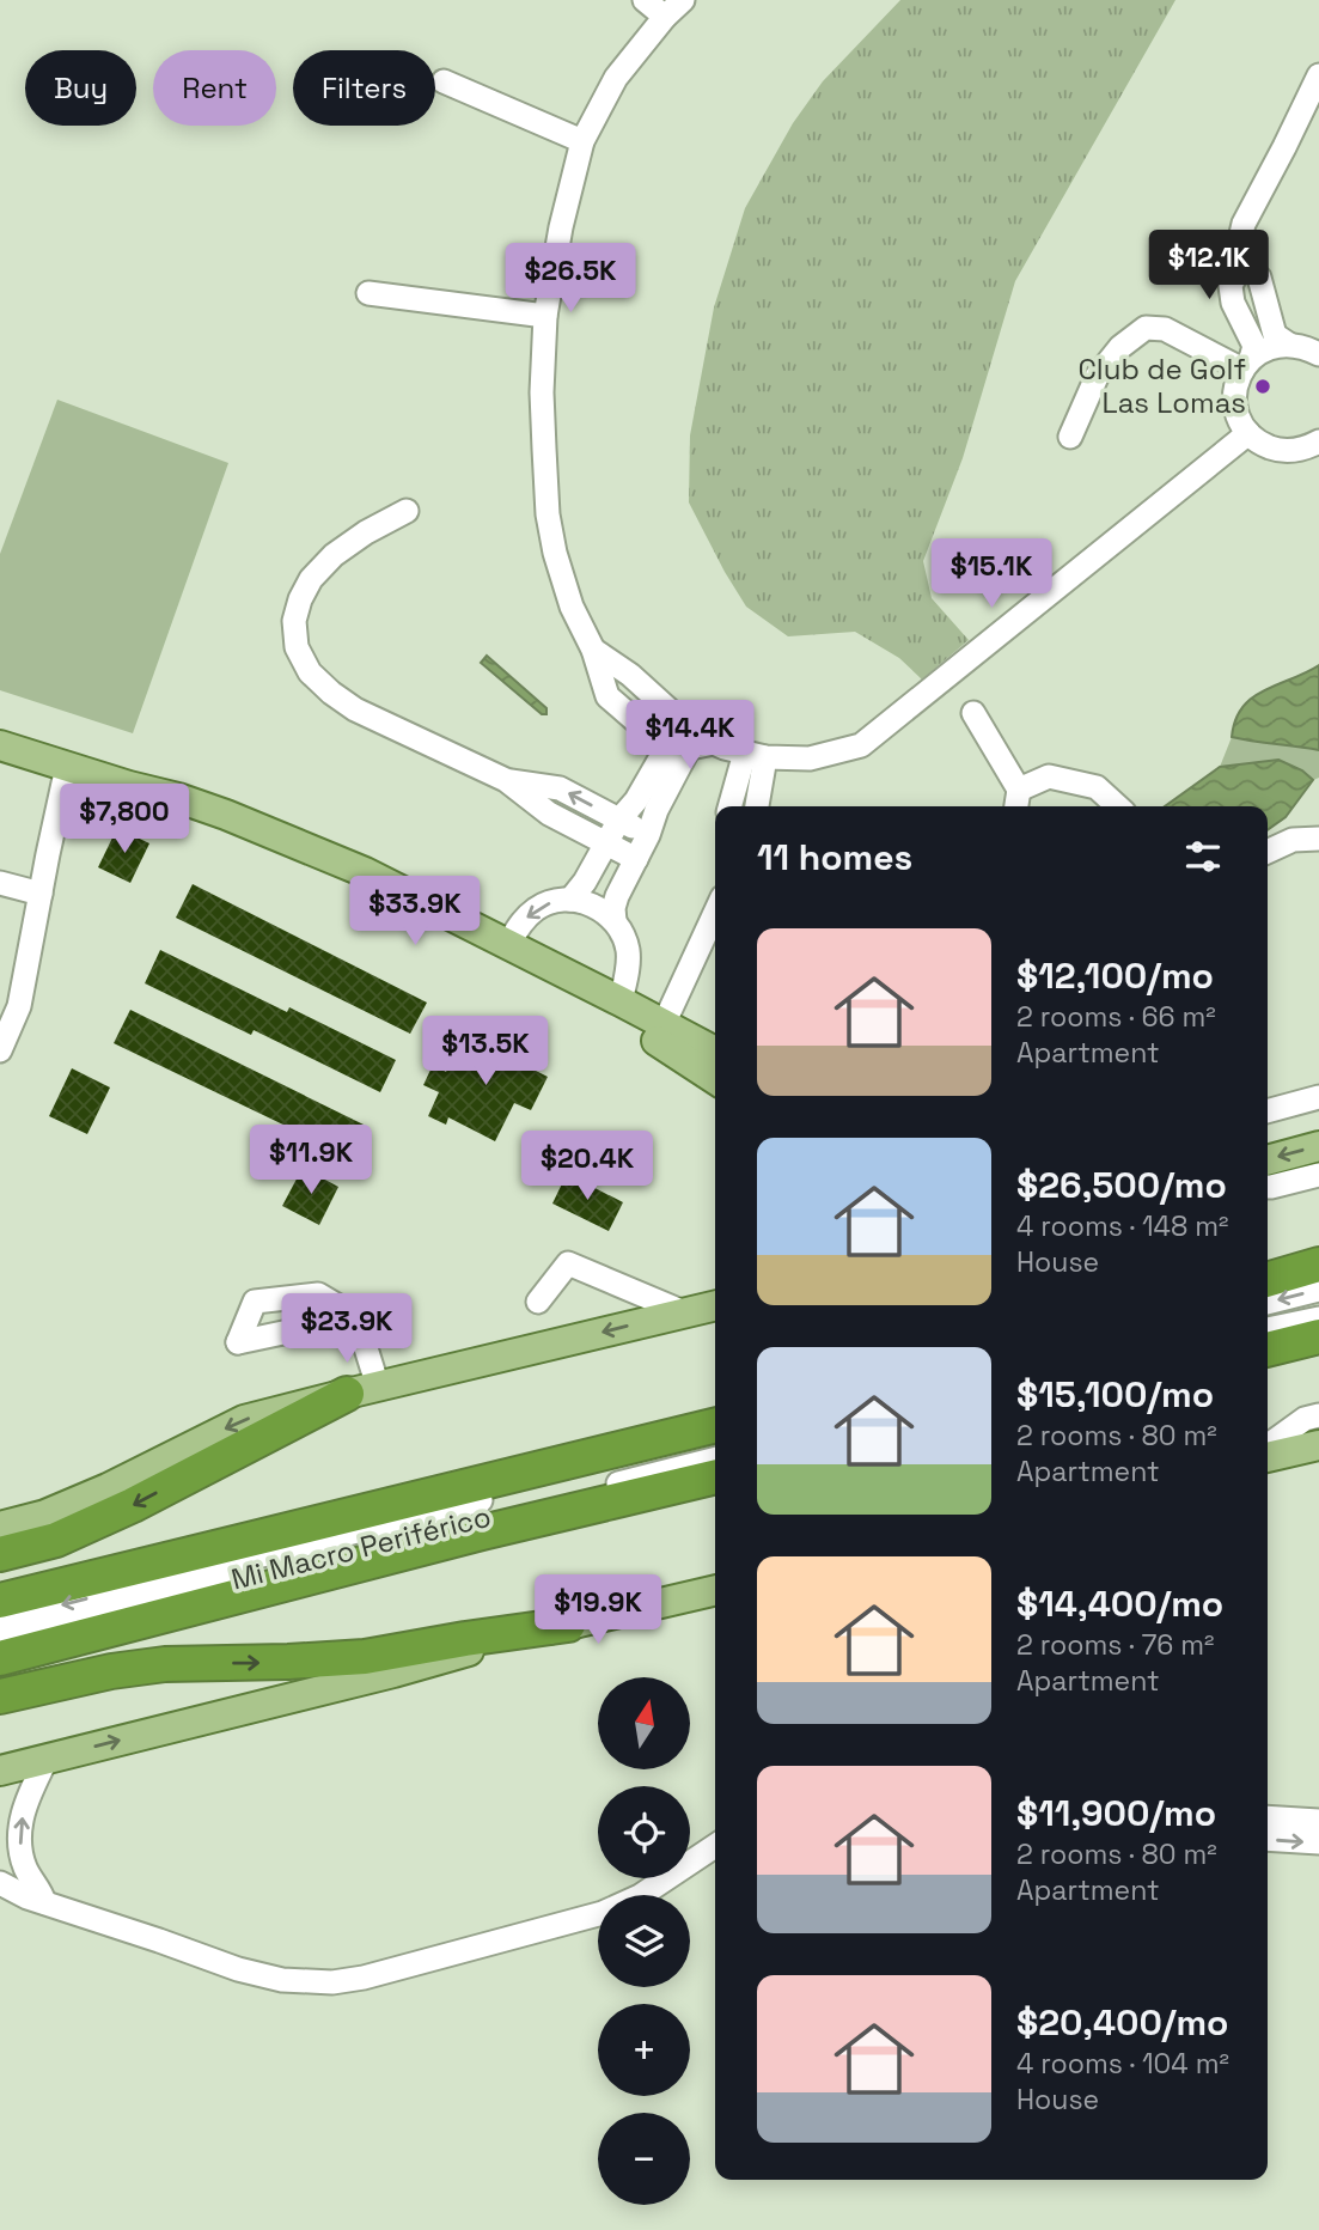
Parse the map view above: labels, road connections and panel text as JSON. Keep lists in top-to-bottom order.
{
  "streets": {
    "street": ["Mi Macro Periférico"]
  },
  "places": ["Club de Golf Las Lomas"],
  "north": "top",
  "page": {
    "chip": ["Buy", "Rent", "Filters"],
    "price": [
      "$12.1K",
      "$26.5K",
      "$15.1K",
      "$14.4K",
      "$7,800",
      "$33.9K",
      "$13.5K",
      "$11.9K",
      "$20.4K",
      "$23.9K",
      "$19.9K"
    ],
    "heading": "11 homes",
    "list": [
      {
        "name": "$12,100/mo",
        "note": "2 rooms · 66 m² · Apartment"
      },
      {
        "name": "$26,500/mo",
        "note": "4 rooms · 148 m² · House"
      },
      {
        "name": "$15,100/mo",
        "note": "2 rooms · 80 m² · Apartment"
      },
      {
        "name": "$14,400/mo",
        "note": "2 rooms · 76 m² · Apartment"
      },
      {
        "name": "$11,900/mo",
        "note": "2 rooms · 80 m² · Apartment"
      },
      {
        "name": "$20,400/mo",
        "note": "4 rooms · 104 m² · House"
      }
    ],
    "map_buttons": ["+", "−"]
  }
}
